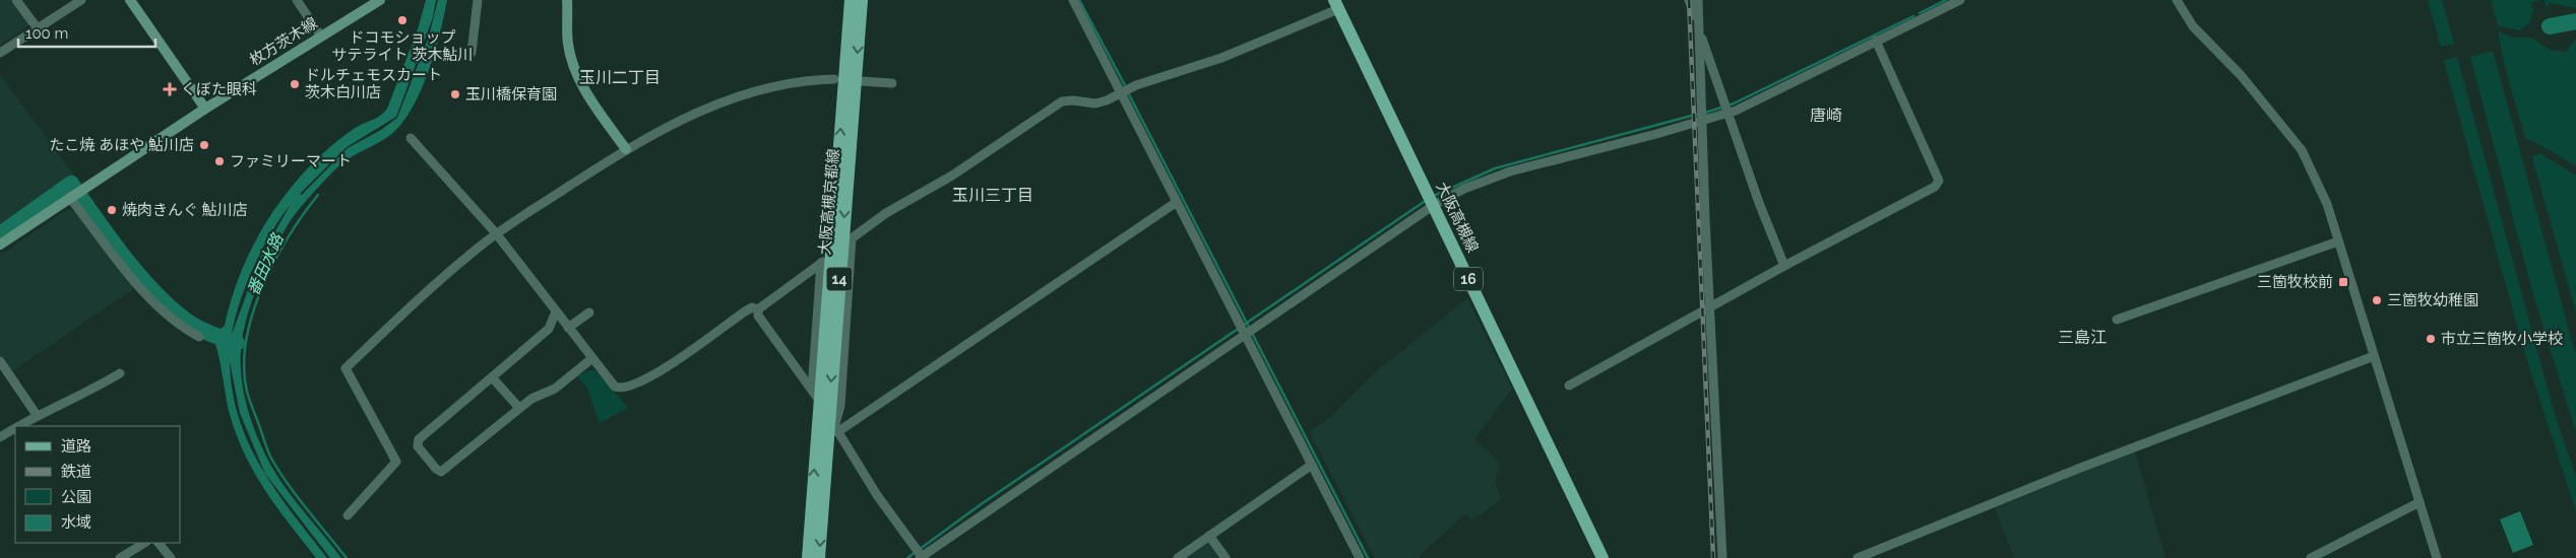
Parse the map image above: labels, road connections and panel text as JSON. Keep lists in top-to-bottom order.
{
  "streets": {
    "main road": [
      "枚方茨木線",
      "大阪高槻京都線",
      "大阪高槻線",
      "14",
      "16"
    ]
  },
  "districts": [
    "玉川二丁目",
    "唐崎",
    "玉川三丁目",
    "三島江"
  ],
  "water": ["番田水路"],
  "places": {
    "other": [
      "ドコモショップ サテライト 茨木鮎川",
      "ドルチェモスカート 茨木白川店",
      "玉川橋保育園",
      "たこ焼 あほや 鮎川店",
      "ファミリーマート",
      "焼肉きんぐ 鮎川店",
      "三箇牧幼稚園",
      "市立三箇牧小学校"
    ],
    "health": ["くぼた眼科"],
    "transit": ["三箇牧校前"]
  },
  "legend": [
    "道路",
    "鉄道",
    "公園",
    "水域"
  ],
  "scale_bar": "100 m"
}
